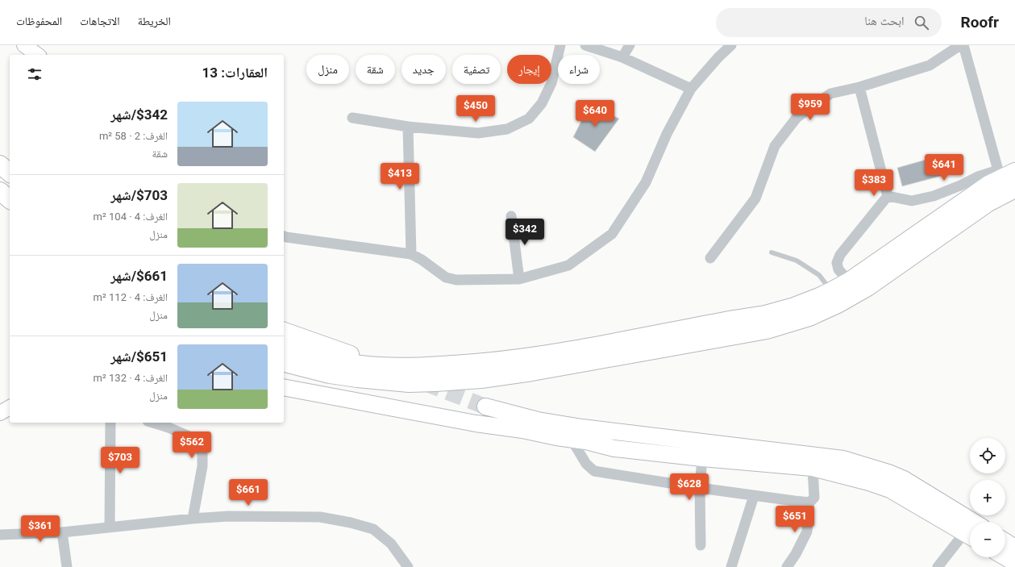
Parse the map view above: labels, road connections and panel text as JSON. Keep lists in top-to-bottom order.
{
  "page": {
    "header": "Roofr",
    "search": "ابحث هنا",
    "nav": ["الخريطة", "الاتجاهات", "المحفوظات"],
    "chip": [
      "شراء",
      "إيجار",
      "تصفية",
      "جديد",
      "شقة",
      "منزل"
    ],
    "heading": "العقارات: 13",
    "price": [
      "$959",
      "$450",
      "$640",
      "$641",
      "$413",
      "$383",
      "$342",
      "$562",
      "$703",
      "$628",
      "$661",
      "$651",
      "$361"
    ],
    "list": [
      {
        "name": "$342/شهر",
        "note": "الغرف: 2 · 58 m² · شقة"
      },
      {
        "name": "$703/شهر",
        "note": "الغرف: 4 · 104 m² · منزل"
      },
      {
        "name": "$661/شهر",
        "note": "الغرف: 4 · 112 m² · منزل"
      },
      {
        "name": "$651/شهر",
        "note": "الغرف: 4 · 132 m² · منزل"
      }
    ],
    "map_buttons": ["+", "−"]
  }
}
